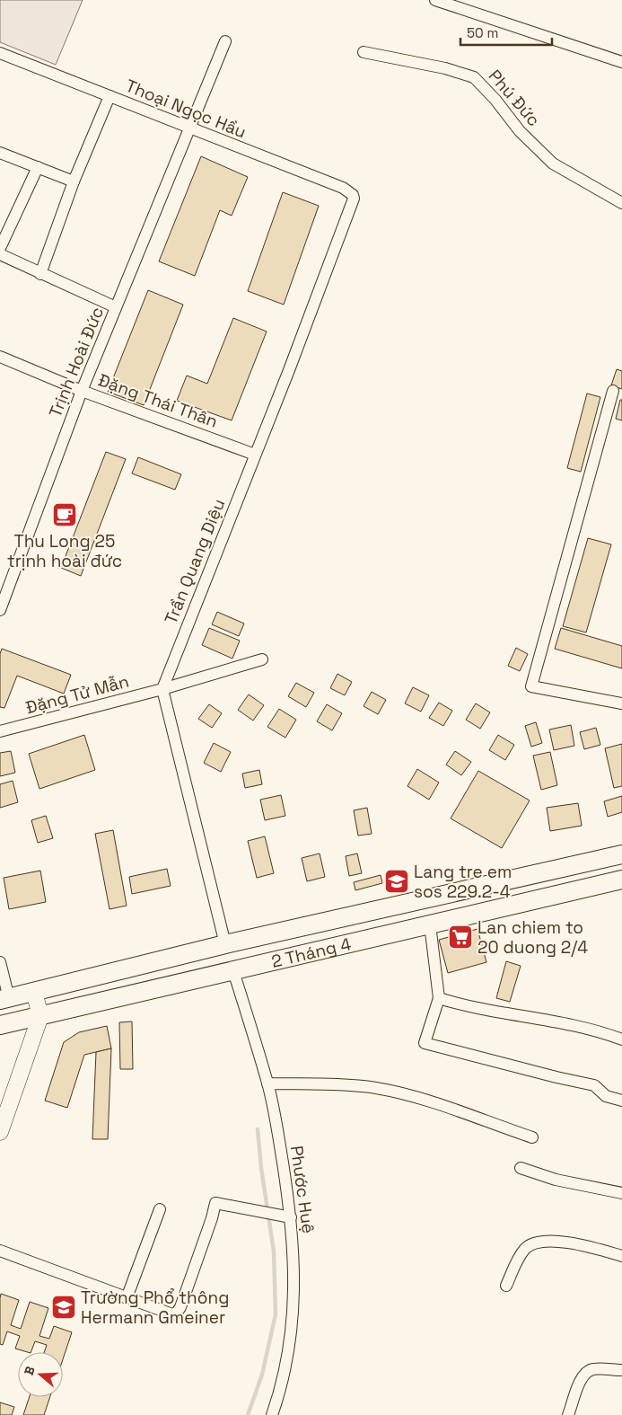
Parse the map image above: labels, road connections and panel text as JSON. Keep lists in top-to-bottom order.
{
  "streets": {
    "main road": ["2 Tháng 4"],
    "street": [
      "Phú Đức",
      "Thoại Ngọc Hầu",
      "Trịnh Hoài Đức",
      "Đặng Thái Thân",
      "Trần Quang Diệu",
      "Đặng Tử Mẫn",
      "Phước Huệ"
    ]
  },
  "crossings": [
    ["Thoại Ngọc Hầu", "Trịnh Hoài Đức"],
    ["Thoại Ngọc Hầu", "Trần Quang Diệu"],
    ["Trịnh Hoài Đức", "Đặng Thái Thân"],
    ["Đặng Thái Thân", "Trần Quang Diệu"],
    ["Trần Quang Diệu", "Đặng Tử Mẫn"],
    ["2 Tháng 4", "Phước Huệ"]
  ],
  "places": {
    "cafe": ["Thu Long 25 trịnh hoài đức"],
    "school or university": ["Lang tre em sos 229.2-4", "Trường Phổ thông Hermann Gmeiner"],
    "supermarket": ["Lan chiem to 20 duong 2/4"]
  },
  "scale_bar": "50 m",
  "north": "left"
}
